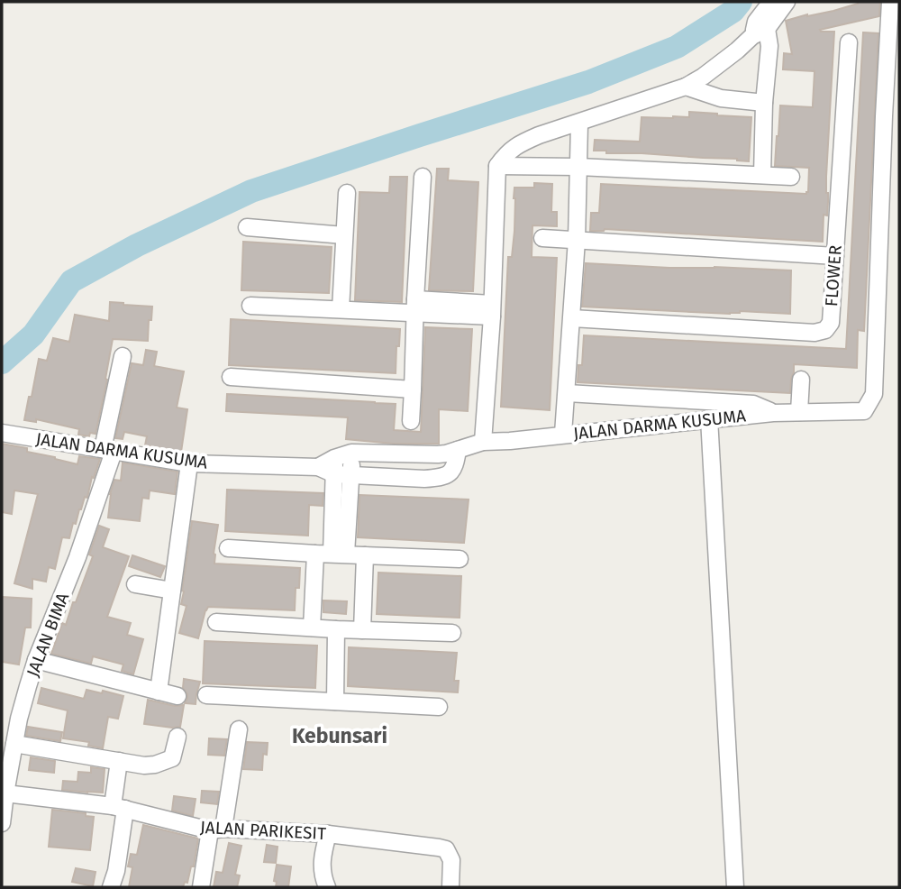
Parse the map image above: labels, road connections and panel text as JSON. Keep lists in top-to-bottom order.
{
  "streets": {
    "street": [
      "FLOWER",
      "JALAN DARMA KUSUMA",
      "JALAN BIMA",
      "JALAN PARIKESIT"
    ]
  },
  "crossings": [
    ["JALAN DARMA KUSUMA", "JALAN BIMA"],
    ["JALAN BIMA", "JALAN PARIKESIT"]
  ],
  "districts": ["Kebunsari"]
}
